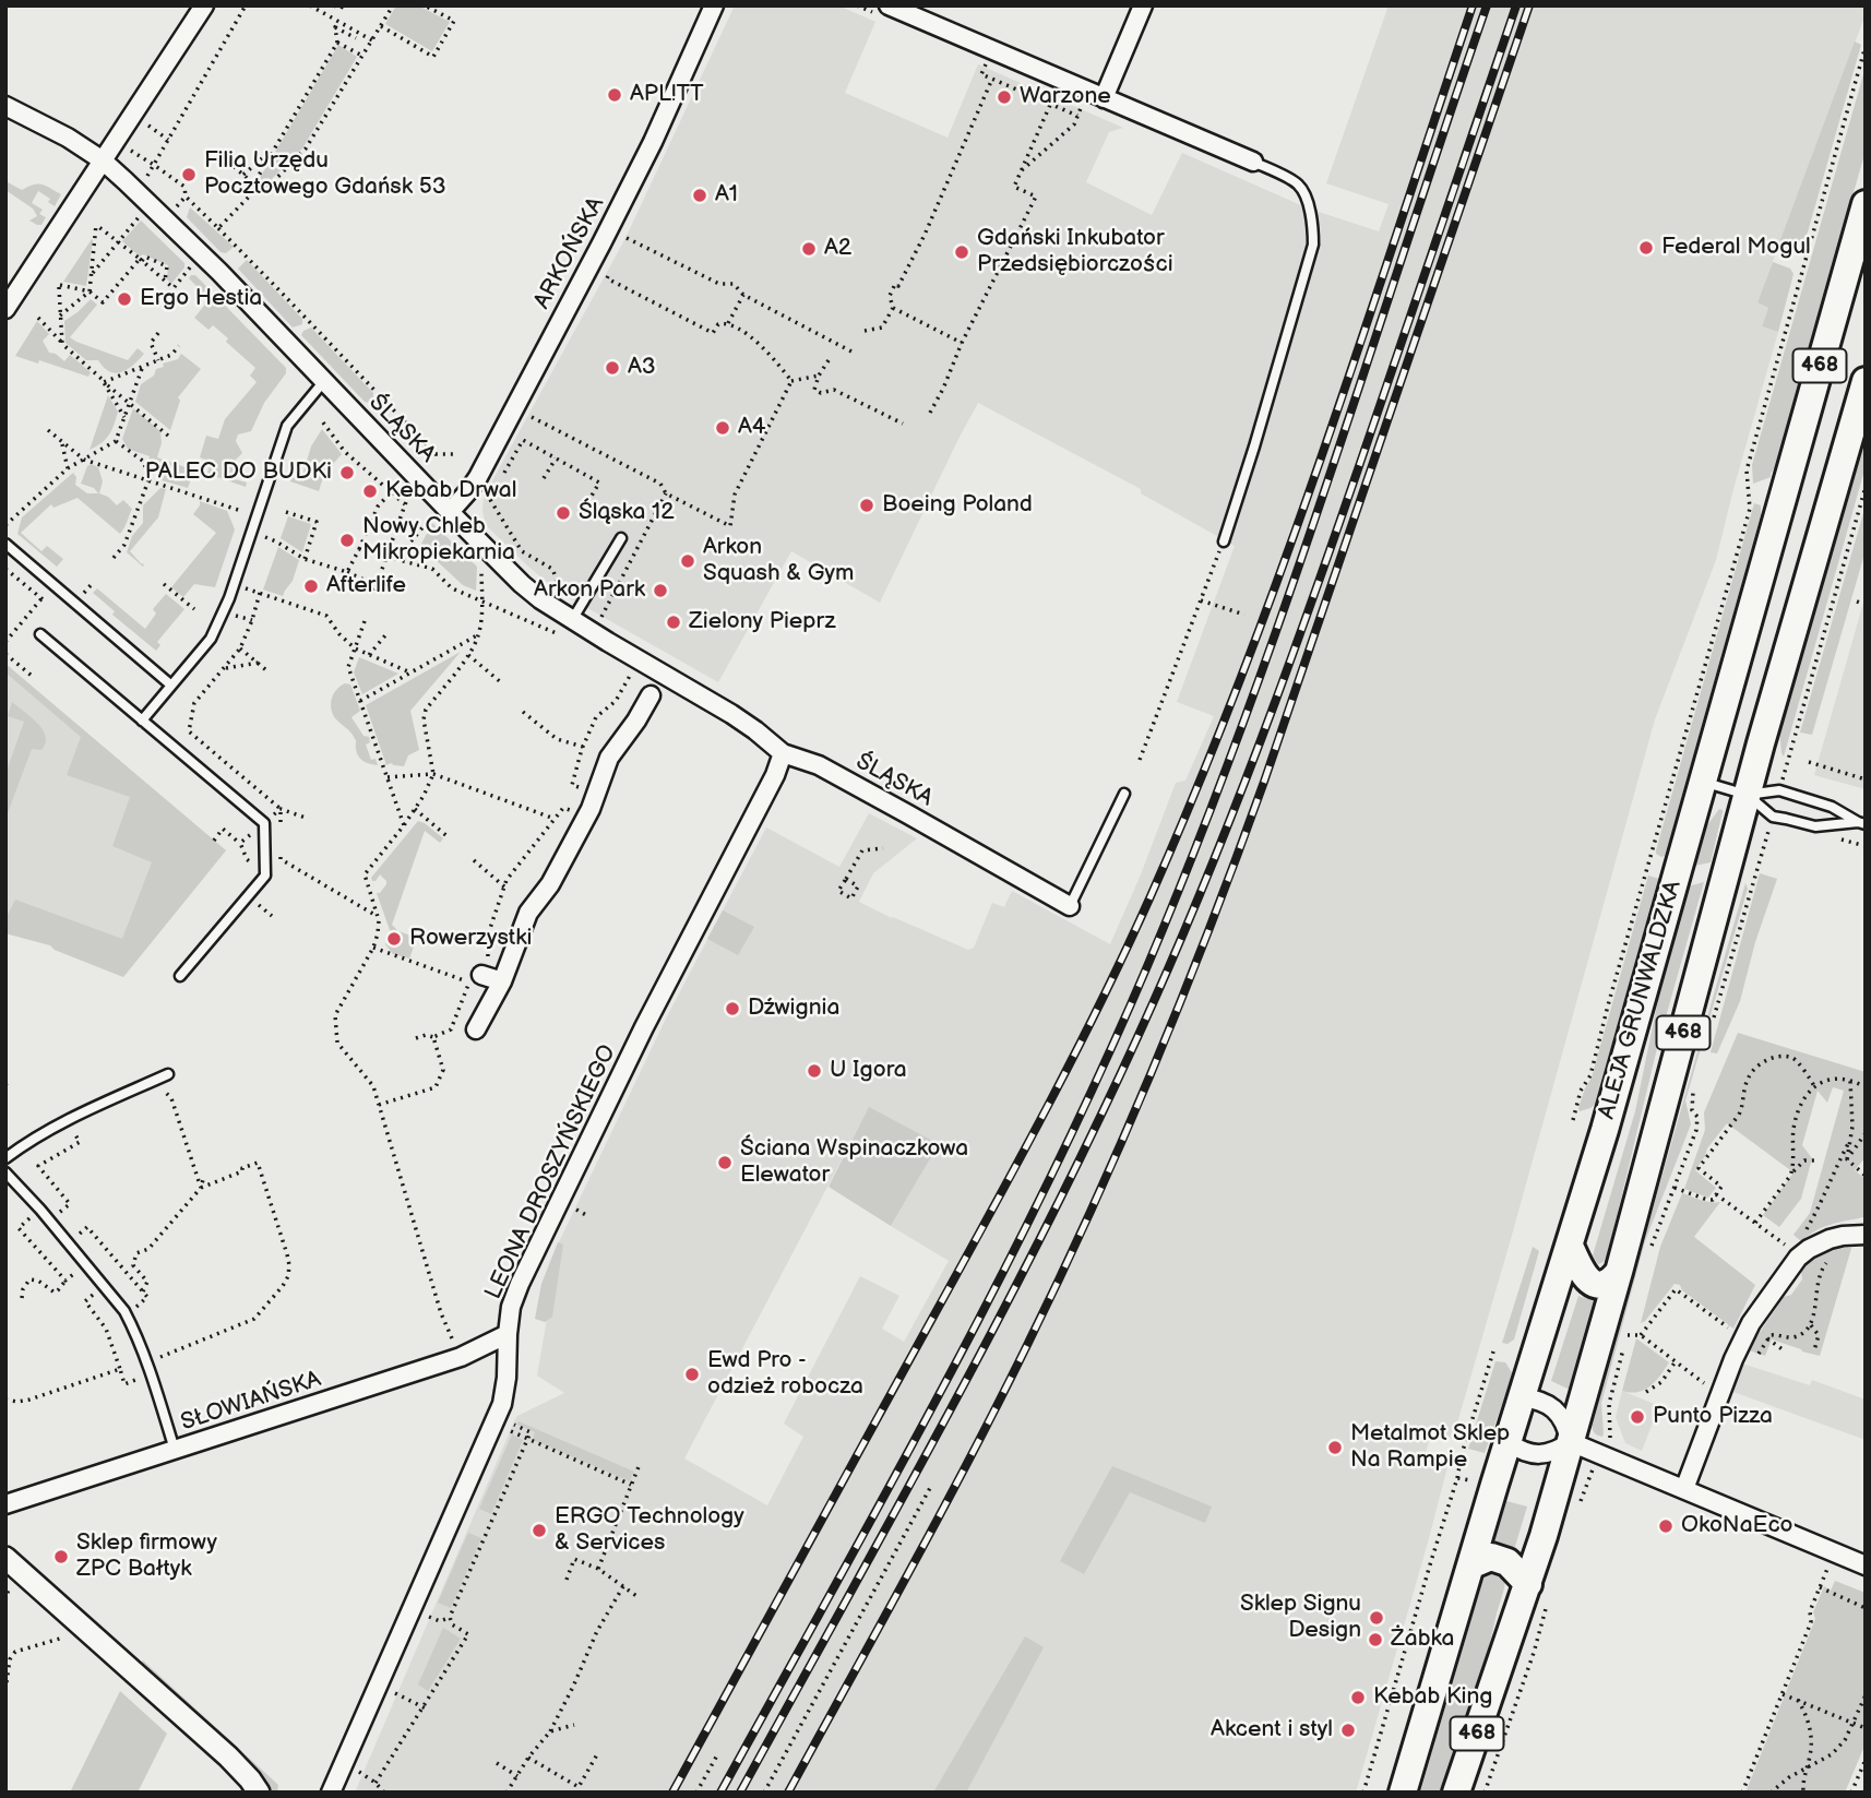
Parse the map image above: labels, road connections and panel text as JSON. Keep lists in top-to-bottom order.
{
  "streets": {
    "main road": ["468", "ALEJA GRUNWALDZKA"],
    "street": [
      "ARKOŃSKA",
      "ŚLĄSKA",
      "LEONA DROSZYŃSKIEGO",
      "SŁOWIAŃSKA"
    ]
  },
  "crossings": [
    ["ARKOŃSKA", "ŚLĄSKA"],
    ["ŚLĄSKA", "LEONA DROSZYŃSKIEGO"],
    ["LEONA DROSZYŃSKIEGO", "SŁOWIAŃSKA"]
  ],
  "places": [
    "APL!TT",
    "Warzone",
    "Filia Urzędu Pocztowego Gdańsk 53",
    "A1",
    "Federal Mogul",
    "A2",
    "Gdański Inkubator Przedsiębiorczości",
    "Ergo Hestia",
    "A3",
    "A4",
    "PALEC DO BUDKi",
    "Kebab Drwal",
    "Boeing Poland",
    "Śląska 12",
    "Nowy Chleb Mikropiekarnia",
    "Arkon Squash & Gym",
    "Afterlife",
    "Arkon Park",
    "Zielony Pieprz",
    "Rowerzystki",
    "Dźwignia",
    "U Igora",
    "Ściana Wspinaczkowa Elewator",
    "Ewd Pro - odzież robocza",
    "Punto Pizza",
    "Metalmot Sklep Na Rampie",
    "OkoNaEco",
    "ERGO Technology & Services",
    "Sklep firmowy ZPC Bałtyk",
    "Sklep Signu Design",
    "Żabka",
    "Kebab King",
    "Akcent i styl"
  ]
}
